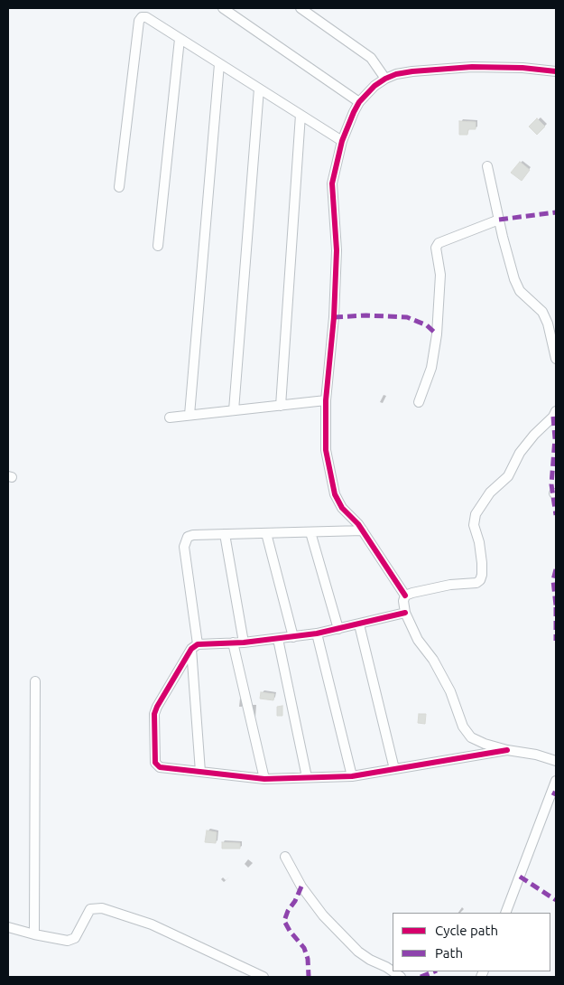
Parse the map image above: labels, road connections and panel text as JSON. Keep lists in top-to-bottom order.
{
  "legend": ["Cycle path", "Path"]
}
